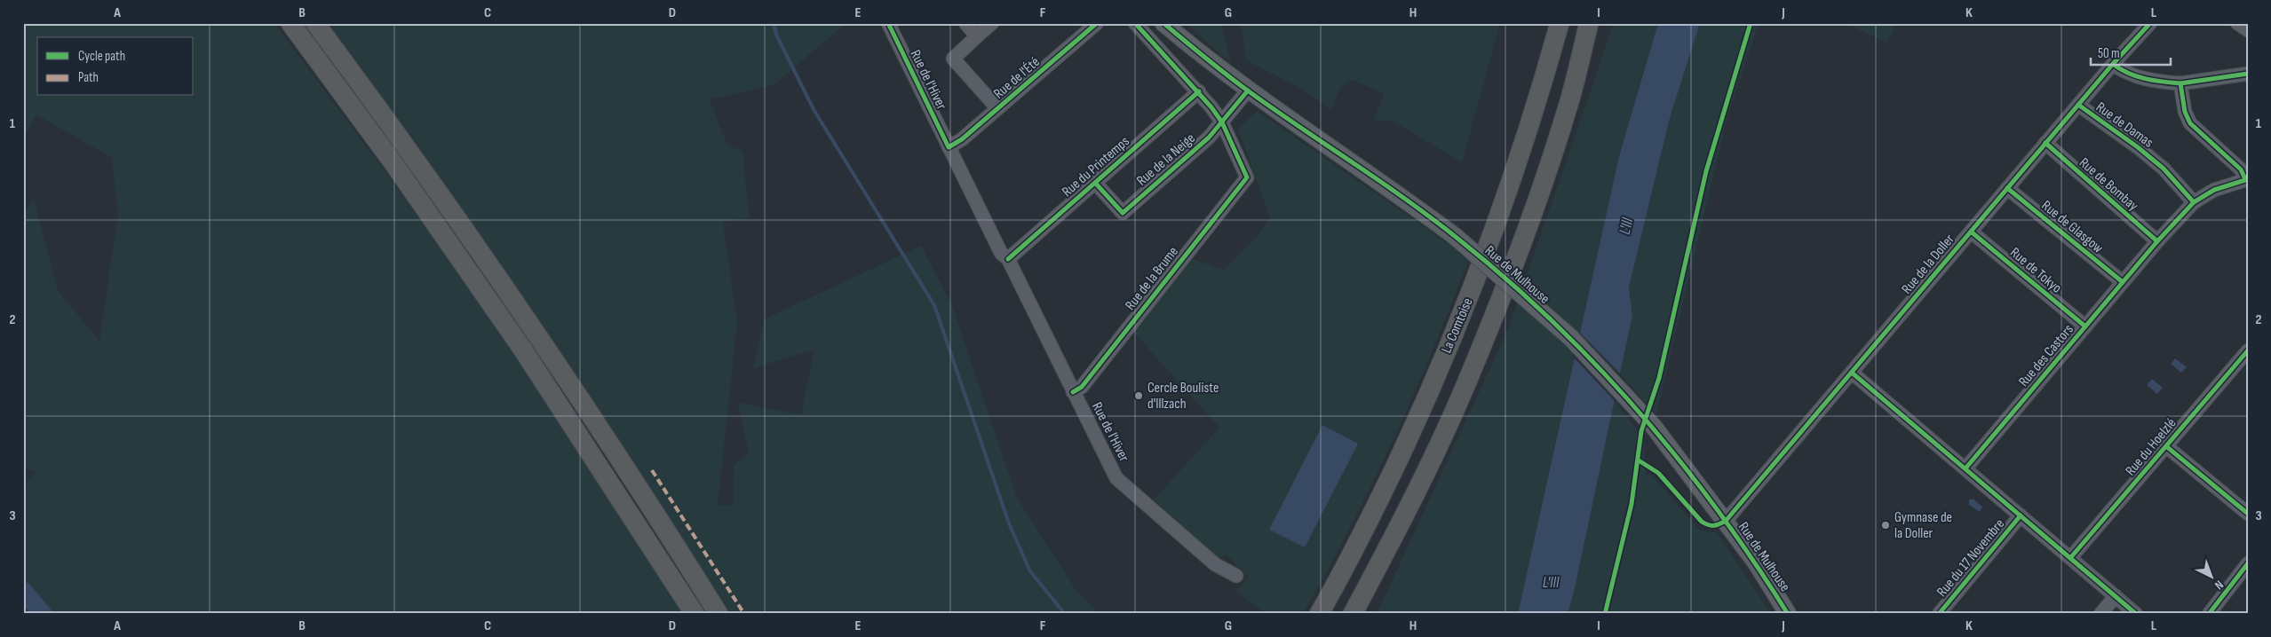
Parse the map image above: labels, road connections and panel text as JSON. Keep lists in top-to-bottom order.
{
  "streets": {
    "highway": ["La Comtoise"],
    "main road": ["Rue de Mulhouse"],
    "street": [
      "Rue de l'Été",
      "Rue de l'Hiver",
      "Rue de Damas",
      "Rue de la Neige",
      "Rue du Printemps",
      "Rue de Bombay",
      "Rue de Glasgow",
      "Rue de la Doller",
      "Rue de Tokyo",
      "Rue de la Brume",
      "Rue des Castors",
      "Rue du Hoelzlé",
      "Rue du 17 Novembre"
    ]
  },
  "crossings": [
    ["Rue de l'Été", "Rue de l'Hiver"],
    ["Rue de l'Hiver", "Rue du Printemps"],
    ["Rue de l'Hiver", "Rue de la Brume"],
    ["Rue de Damas", "Rue de la Doller"],
    ["Rue de Damas", "Rue des Castors"],
    ["Rue de la Neige", "Rue du Printemps"],
    ["Rue de la Neige", "Rue de Mulhouse"],
    ["Rue de la Neige", "Rue de la Brume"],
    ["Rue de Bombay", "Rue de la Doller"],
    ["Rue de Bombay", "Rue des Castors"],
    ["Rue de Glasgow", "Rue de la Doller"],
    ["Rue de Glasgow", "Rue des Castors"],
    ["Rue de la Doller", "Rue de Tokyo"],
    ["Rue de la Doller", "Rue de Mulhouse"],
    ["Rue de Tokyo", "Rue des Castors"]
  ],
  "water": ["L'Ill"],
  "places": ["Cercle Bouliste d'Illzach", "Gymnase de la Doller"],
  "legend": ["Cycle path", "Path"],
  "scale_bar": "50 m",
  "north": "bottom right",
  "grid": {
    "columns": [
      "A",
      "B",
      "C",
      "D",
      "E",
      "F",
      "G",
      "H",
      "I",
      "J",
      "K",
      "L"
    ],
    "rows": ["1", "2", "3"]
  }
}
